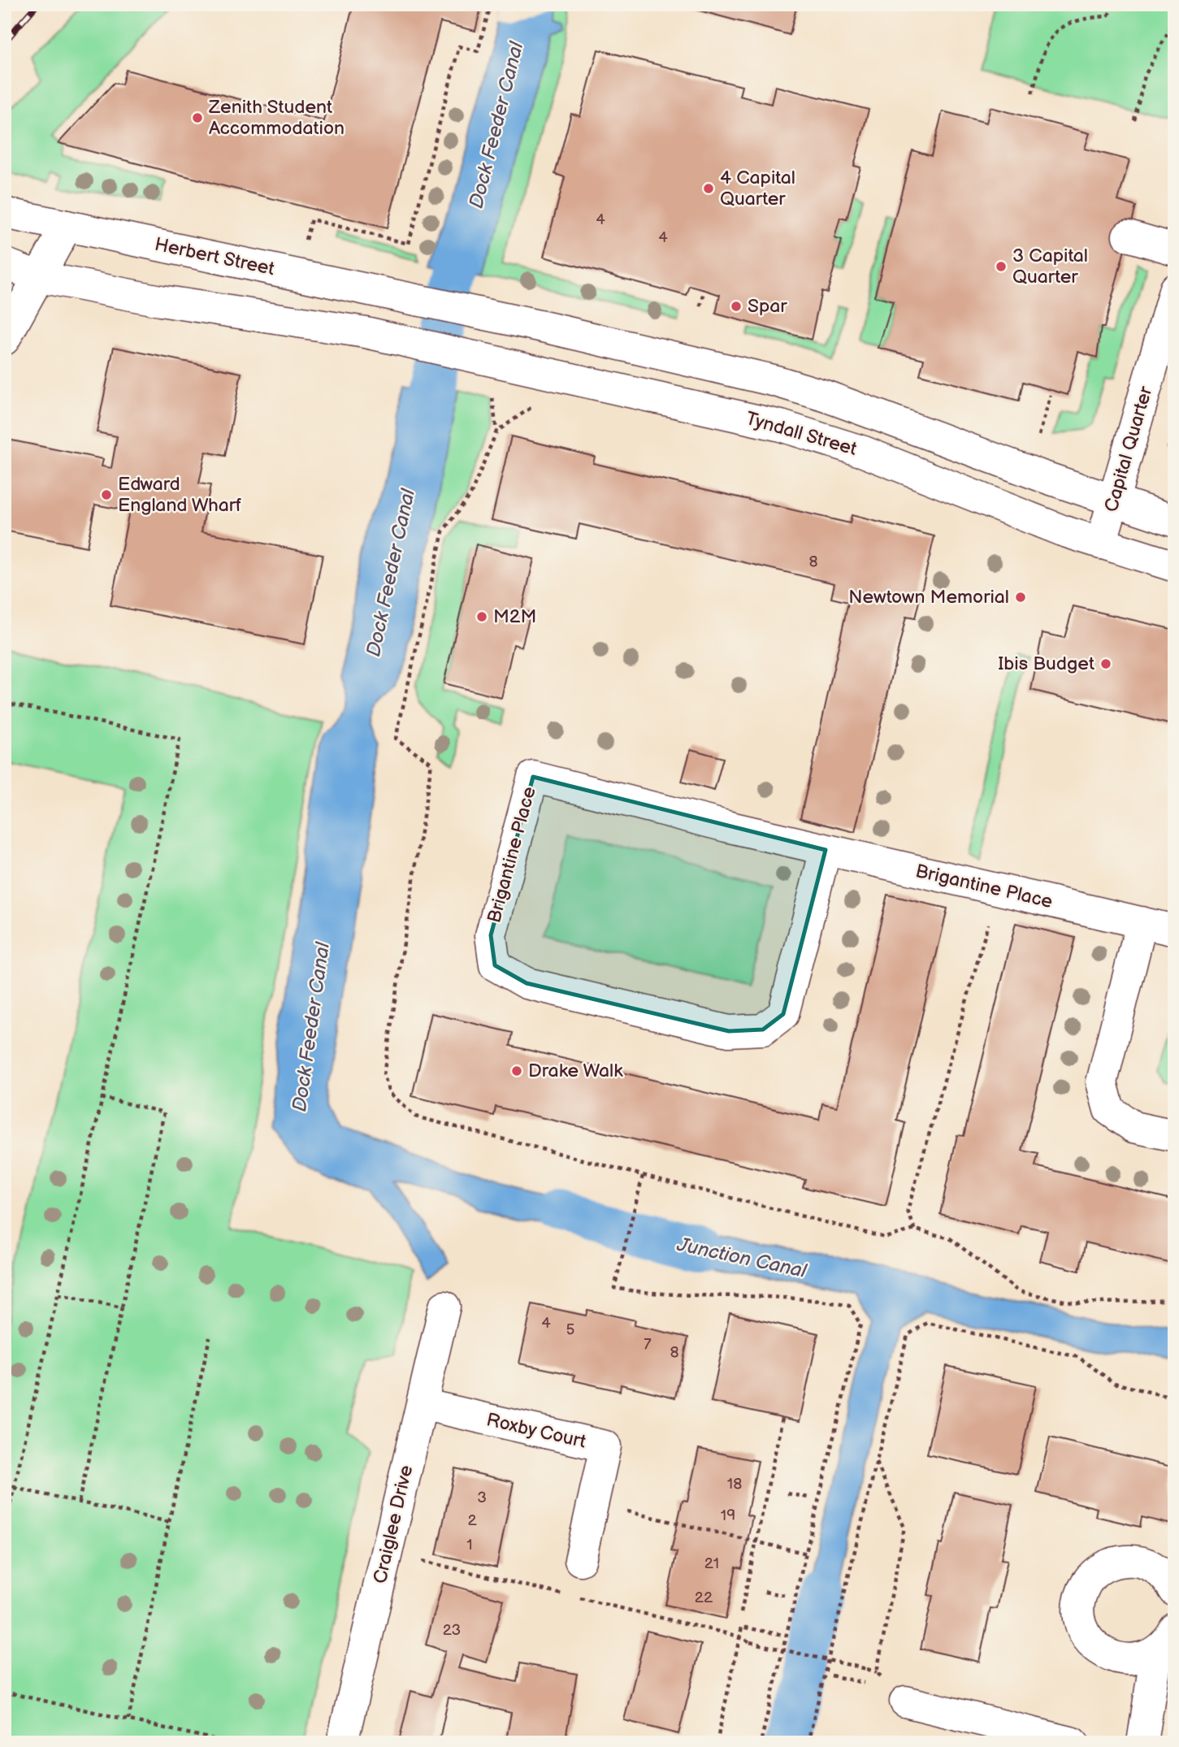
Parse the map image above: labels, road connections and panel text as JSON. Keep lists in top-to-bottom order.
{
  "streets": {
    "street": [
      "Herbert Street",
      "Tyndall Street",
      "Capital Quarter",
      "Brigantine Place",
      "Roxby Court",
      "Craiglee Drive"
    ]
  },
  "crossings": [
    ["Herbert Street", "Capital Quarter"],
    ["Tyndall Street", "Capital Quarter"],
    ["Roxby Court", "Craiglee Drive"]
  ],
  "water": ["Dock Feeder Canal", "Junction Canal"],
  "places": [
    "Zenith Student Accommodation",
    "4 Capital Quarter",
    "3 Capital Quarter",
    "Spar",
    "Edward England Wharf",
    "Newtown Memorial",
    "M2M",
    "Ibis Budget",
    "Drake Walk"
  ],
  "house_numbers": [
    "4",
    "4",
    "8",
    "4",
    "5",
    "7",
    "8",
    "18",
    "3",
    "19",
    "2",
    "1",
    "21",
    "22",
    "23"
  ]
}
